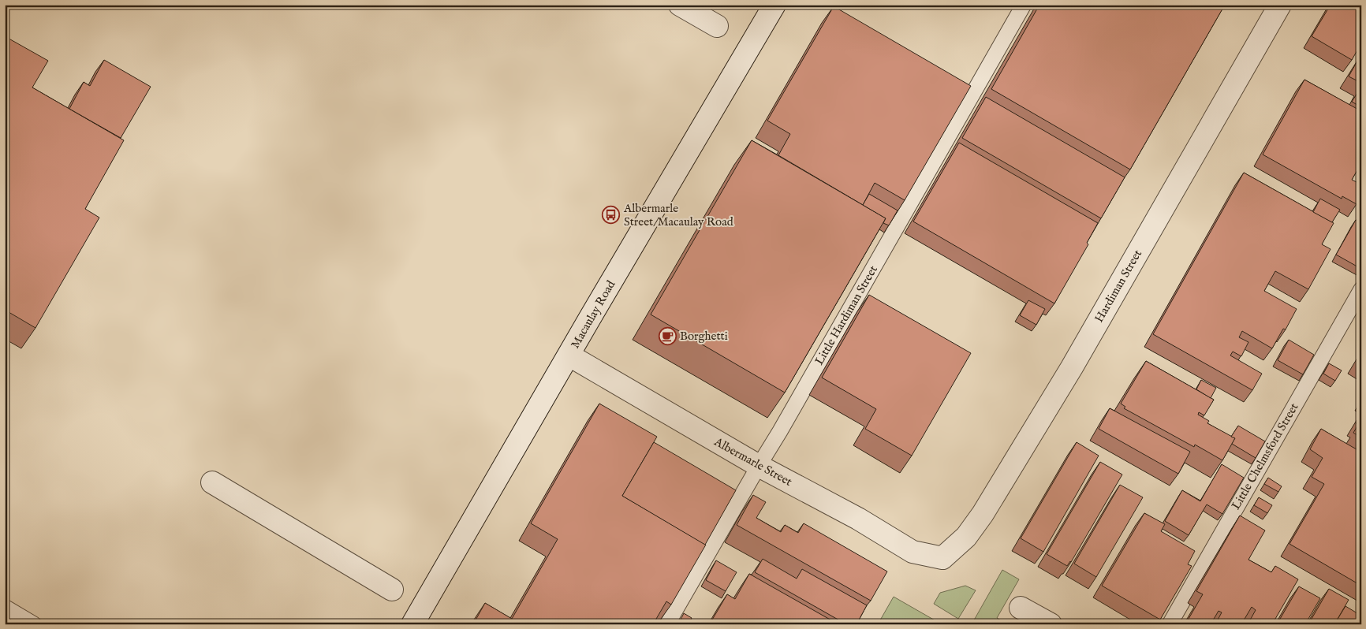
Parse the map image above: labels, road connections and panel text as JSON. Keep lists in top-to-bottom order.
{
  "streets": {
    "street": ["Hardiman Street", "Macaulay Road", "Albermarle Street"],
    "lane": ["Little Hardiman Street", "Little Chelmsford Street"]
  },
  "crossings": [
    ["Hardiman Street", "Albermarle Street"],
    ["Macaulay Road", "Albermarle Street"],
    ["Little Hardiman Street", "Albermarle Street"]
  ],
  "places": {
    "bus stop": ["Albermarle Street/Macaulay Road"],
    "cafe": ["Borghetti"]
  }
}
